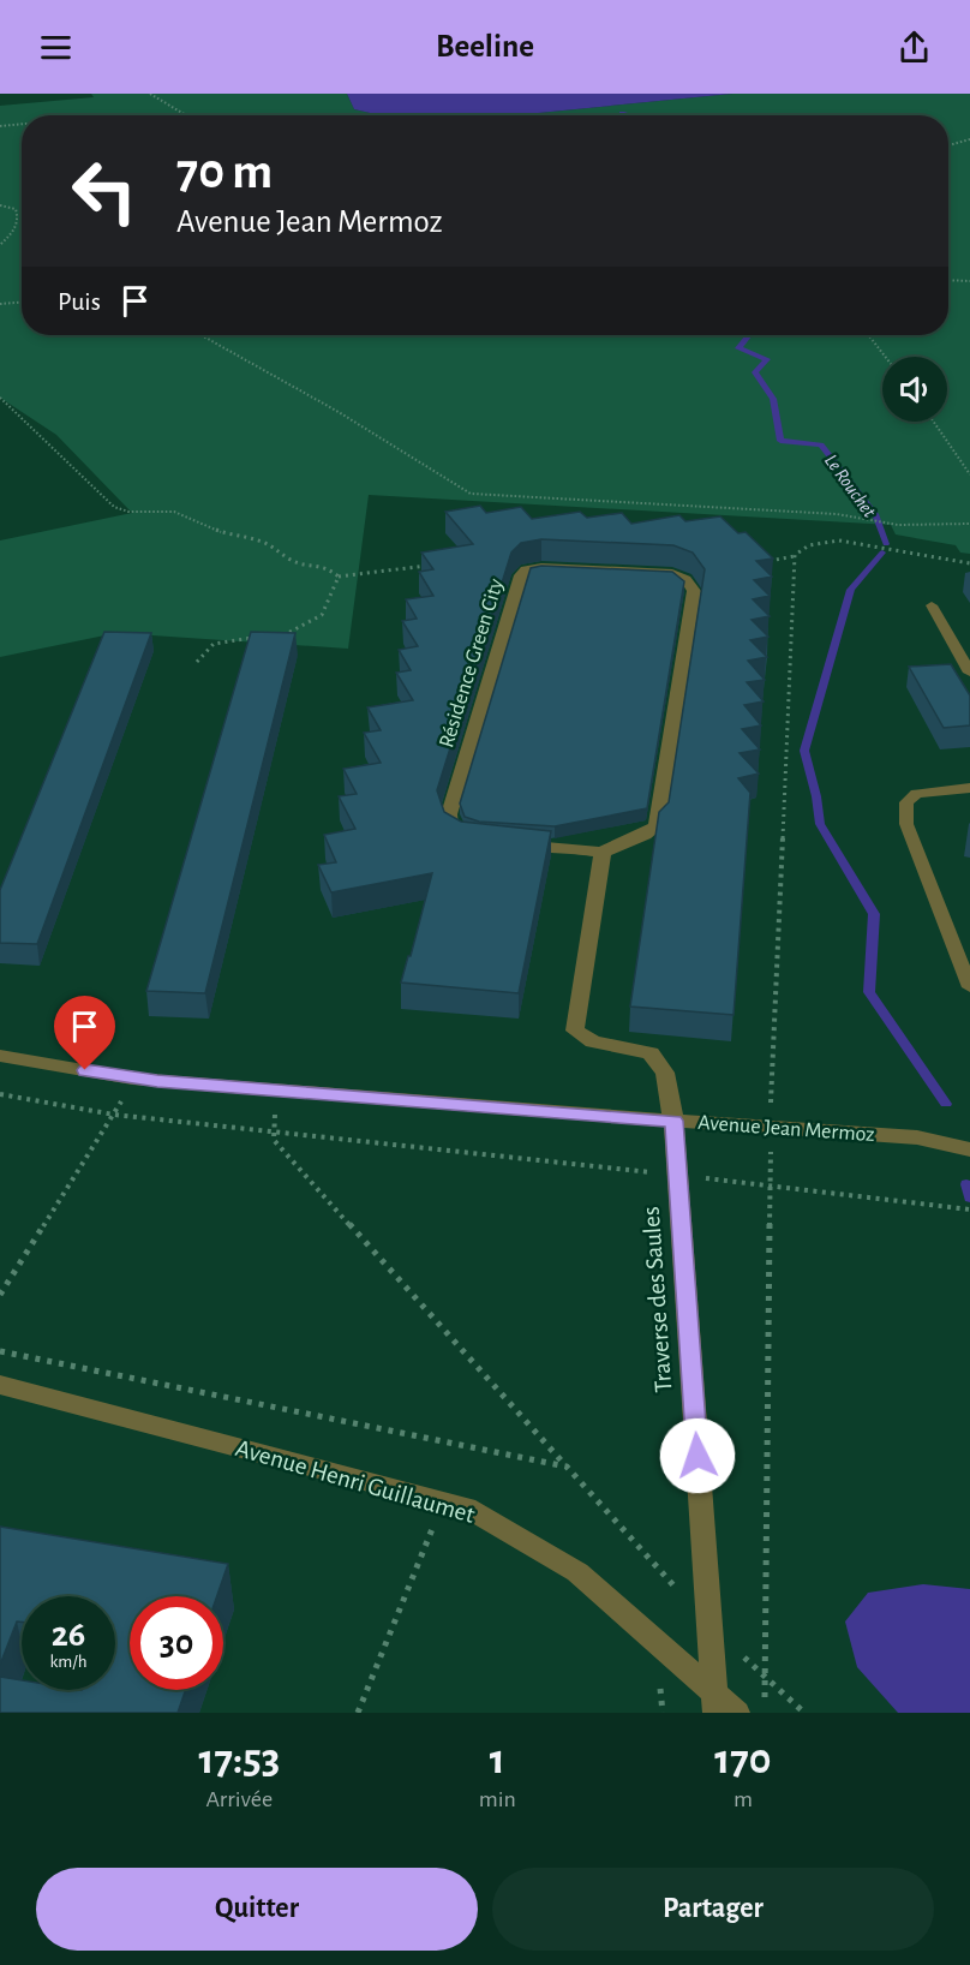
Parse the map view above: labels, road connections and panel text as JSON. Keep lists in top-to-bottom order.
{
  "streets": {
    "street": [
      "Résidence Green City",
      "Avenue Jean Mermoz",
      "Traverse des Saules",
      "Avenue Henri Guillaumet"
    ]
  },
  "crossings": [
    ["Avenue Jean Mermoz", "Traverse des Saules"],
    ["Traverse des Saules", "Avenue Henri Guillaumet"]
  ],
  "water": ["Le Rouchet"],
  "page": {
    "header": "Beeline",
    "turn": ["70 m", "Avenue Jean Mermoz"],
    "then": "Puis",
    "speed": "26 km/h",
    "limit": "30",
    "eta": [
      "17:53",
      "Arrivée",
      "1",
      "min",
      "170",
      "m"
    ],
    "buttons": ["Quitter", "Partager"]
  }
}
